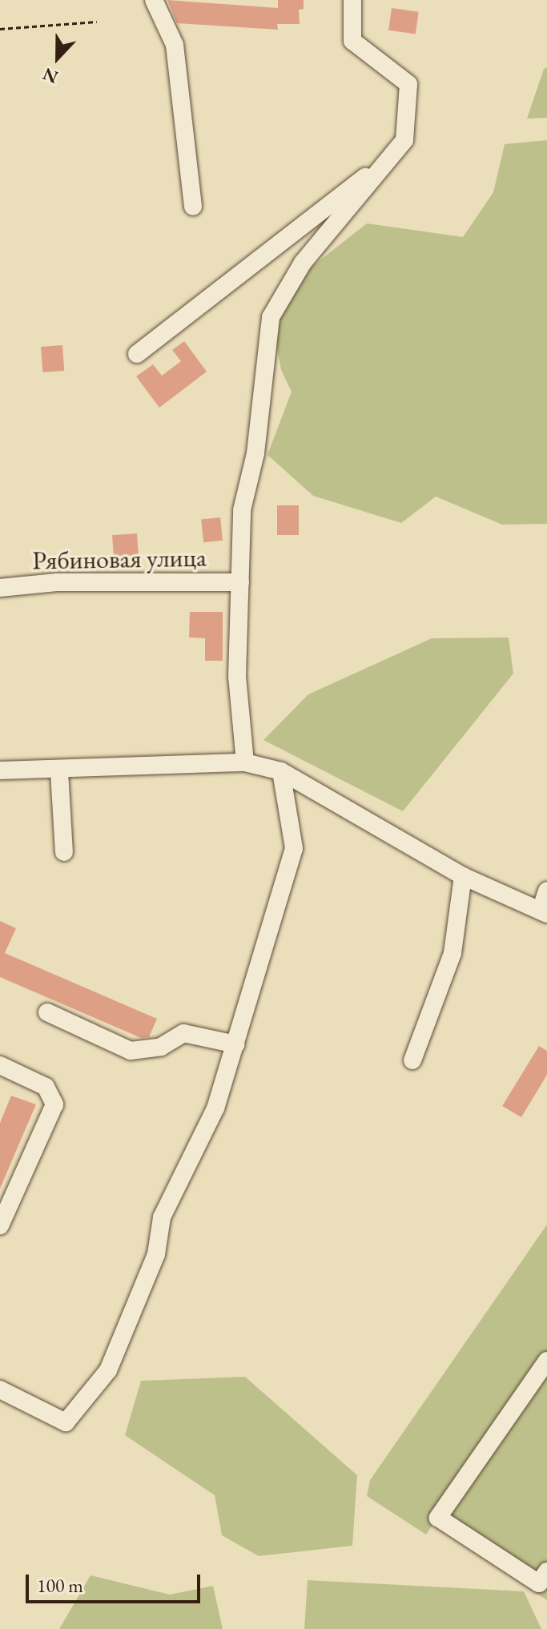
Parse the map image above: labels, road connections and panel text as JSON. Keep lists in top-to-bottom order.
{
  "streets": {
    "street": ["Рябиновая улица"]
  },
  "scale_bar": "100 m",
  "north": "bottom"
}
